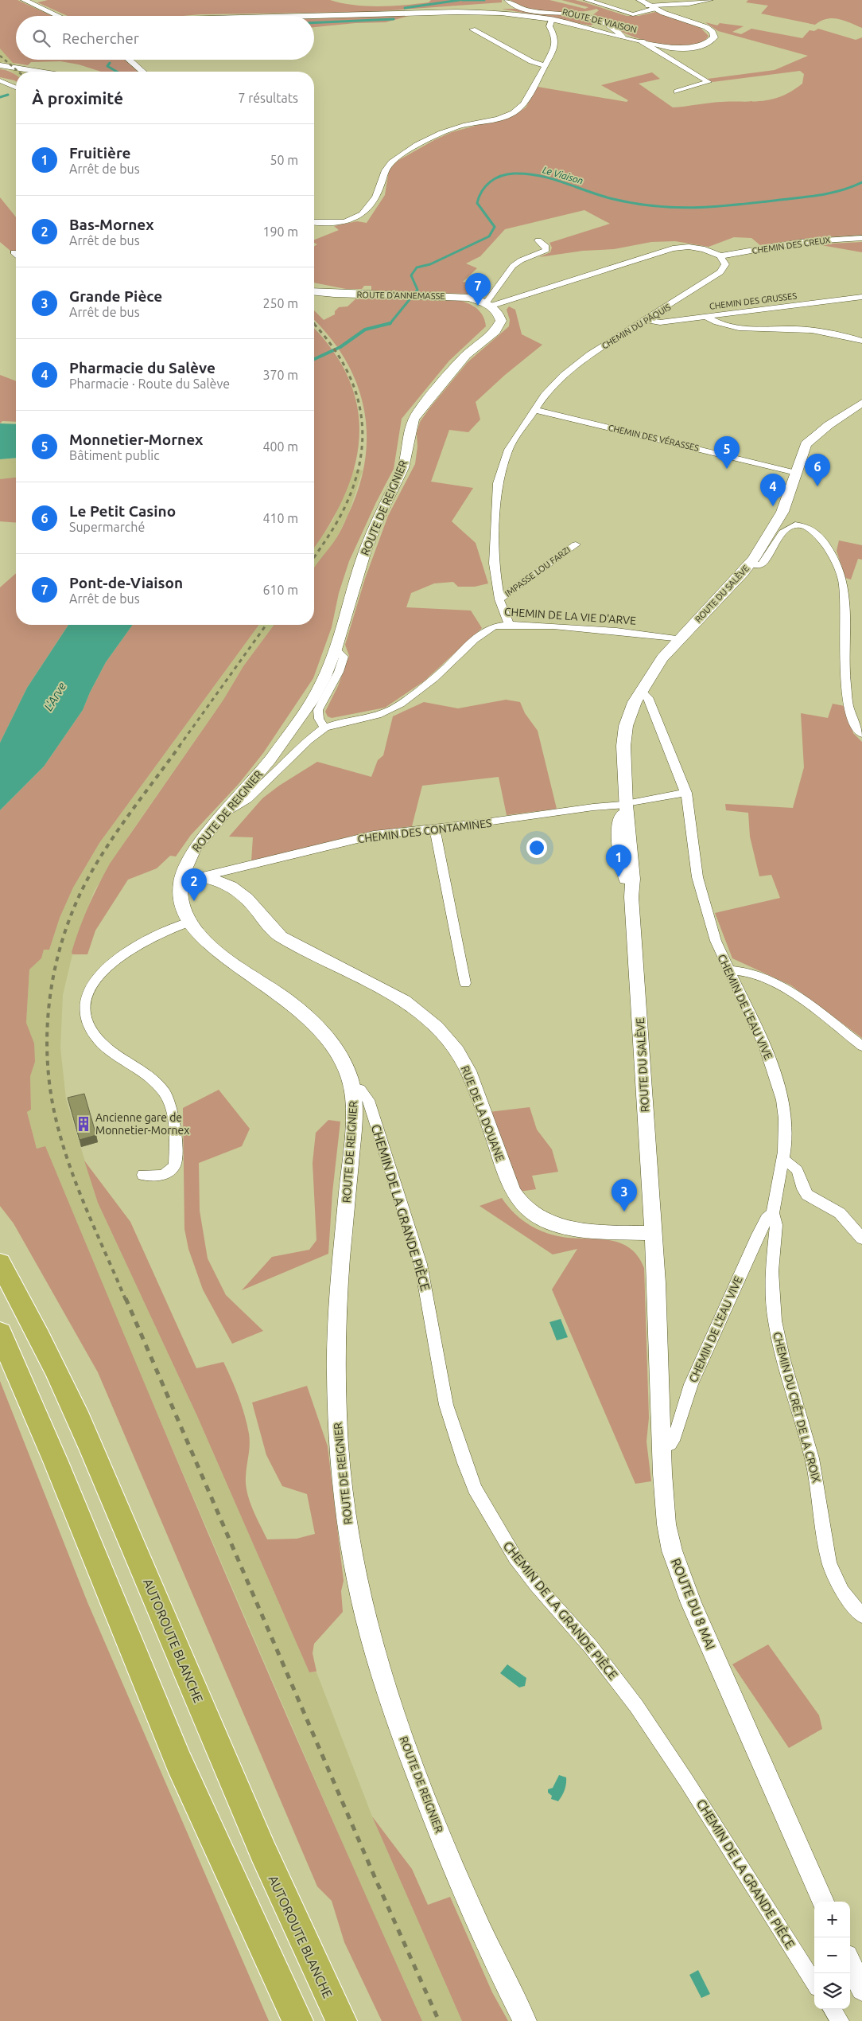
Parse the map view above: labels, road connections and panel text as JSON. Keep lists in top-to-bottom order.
{
  "streets": {
    "highway": ["AUTOROUTE BLANCHE"],
    "main road": [
      "ROUTE D'ANNEMASSE",
      "ROUTE DE REIGNIER",
      "ROUTE DU SALÈVE",
      "RUE DE LA DOUANE",
      "ROUTE DU 8 MAI"
    ],
    "street": [
      "ROUTE DE VIAISON",
      "CHEMIN DES CREUX",
      "CHEMIN DES GRUSSES",
      "CHEMIN DU PÂQUIS",
      "CHEMIN DES VÉRASSES",
      "IMPASSE LOU FARZI",
      "CHEMIN DE LA VIE D'ARVE",
      "CHEMIN DES CONTAMINES",
      "CHEMIN DE L'EAU VIVE",
      "CHEMIN DE LA GRANDE PIÈCE",
      "CHEMIN DU CRÊT DE LA CROIX"
    ]
  },
  "crossings": [
    ["CHEMIN DES CREUX", "CHEMIN DU PÂQUIS"],
    ["ROUTE D'ANNEMASSE", "ROUTE DE REIGNIER"],
    ["CHEMIN DES GRUSSES", "CHEMIN DU PÂQUIS"],
    ["CHEMIN DU PÂQUIS", "CHEMIN DES VÉRASSES"],
    ["CHEMIN DU PÂQUIS", "IMPASSE LOU FARZI"],
    ["CHEMIN DU PÂQUIS", "CHEMIN DE LA VIE D'ARVE"],
    ["CHEMIN DES VÉRASSES", "ROUTE DU SALÈVE"],
    ["ROUTE DE REIGNIER", "CHEMIN DE LA VIE D'ARVE"],
    ["ROUTE DE REIGNIER", "RUE DE LA DOUANE"],
    ["ROUTE DE REIGNIER", "CHEMIN DE LA GRANDE PIÈCE"],
    ["ROUTE DU SALÈVE", "CHEMIN DE LA VIE D'ARVE"],
    ["ROUTE DU SALÈVE", "CHEMIN DES CONTAMINES"],
    ["ROUTE DU SALÈVE", "CHEMIN DE L'EAU VIVE"],
    ["ROUTE DU SALÈVE", "RUE DE LA DOUANE"],
    ["ROUTE DU SALÈVE", "ROUTE DU 8 MAI"],
    ["CHEMIN DES CONTAMINES", "CHEMIN DE L'EAU VIVE"],
    ["CHEMIN DES CONTAMINES", "RUE DE LA DOUANE"],
    ["CHEMIN DE L'EAU VIVE", "CHEMIN DU CRÊT DE LA CROIX"],
    ["CHEMIN DE L'EAU VIVE", "ROUTE DU 8 MAI"],
    ["RUE DE LA DOUANE", "ROUTE DU 8 MAI"]
  ],
  "water": ["Le Viaison", "L'Arve"],
  "places": {
    "building": ["Ancienne gare de Monnetier-Mornex"]
  },
  "page": {
    "search": "Rechercher",
    "heading": ["À proximité", "7 résultats"],
    "list": [
      {
        "mark": "1",
        "name": "Fruitière",
        "note": "Arrêt de bus",
        "value": "50 m"
      },
      {
        "mark": "2",
        "name": "Bas-Mornex",
        "note": "Arrêt de bus",
        "value": "190 m"
      },
      {
        "mark": "3",
        "name": "Grande Pièce",
        "note": "Arrêt de bus",
        "value": "250 m"
      },
      {
        "mark": "4",
        "name": "Pharmacie du Salève",
        "note": "Pharmacie · Route du Salève",
        "value": "370 m"
      },
      {
        "mark": "5",
        "name": "Monnetier-Mornex",
        "note": "Bâtiment public",
        "value": "400 m"
      },
      {
        "mark": "6",
        "name": "Le Petit Casino",
        "note": "Supermarché",
        "value": "410 m"
      },
      {
        "mark": "7",
        "name": "Pont-de-Viaison",
        "note": "Arrêt de bus",
        "value": "610 m"
      }
    ],
    "pins": [
      "7",
      "5",
      "6",
      "4",
      "1",
      "2",
      "3"
    ],
    "map_buttons": ["+", "−"]
  }
}
